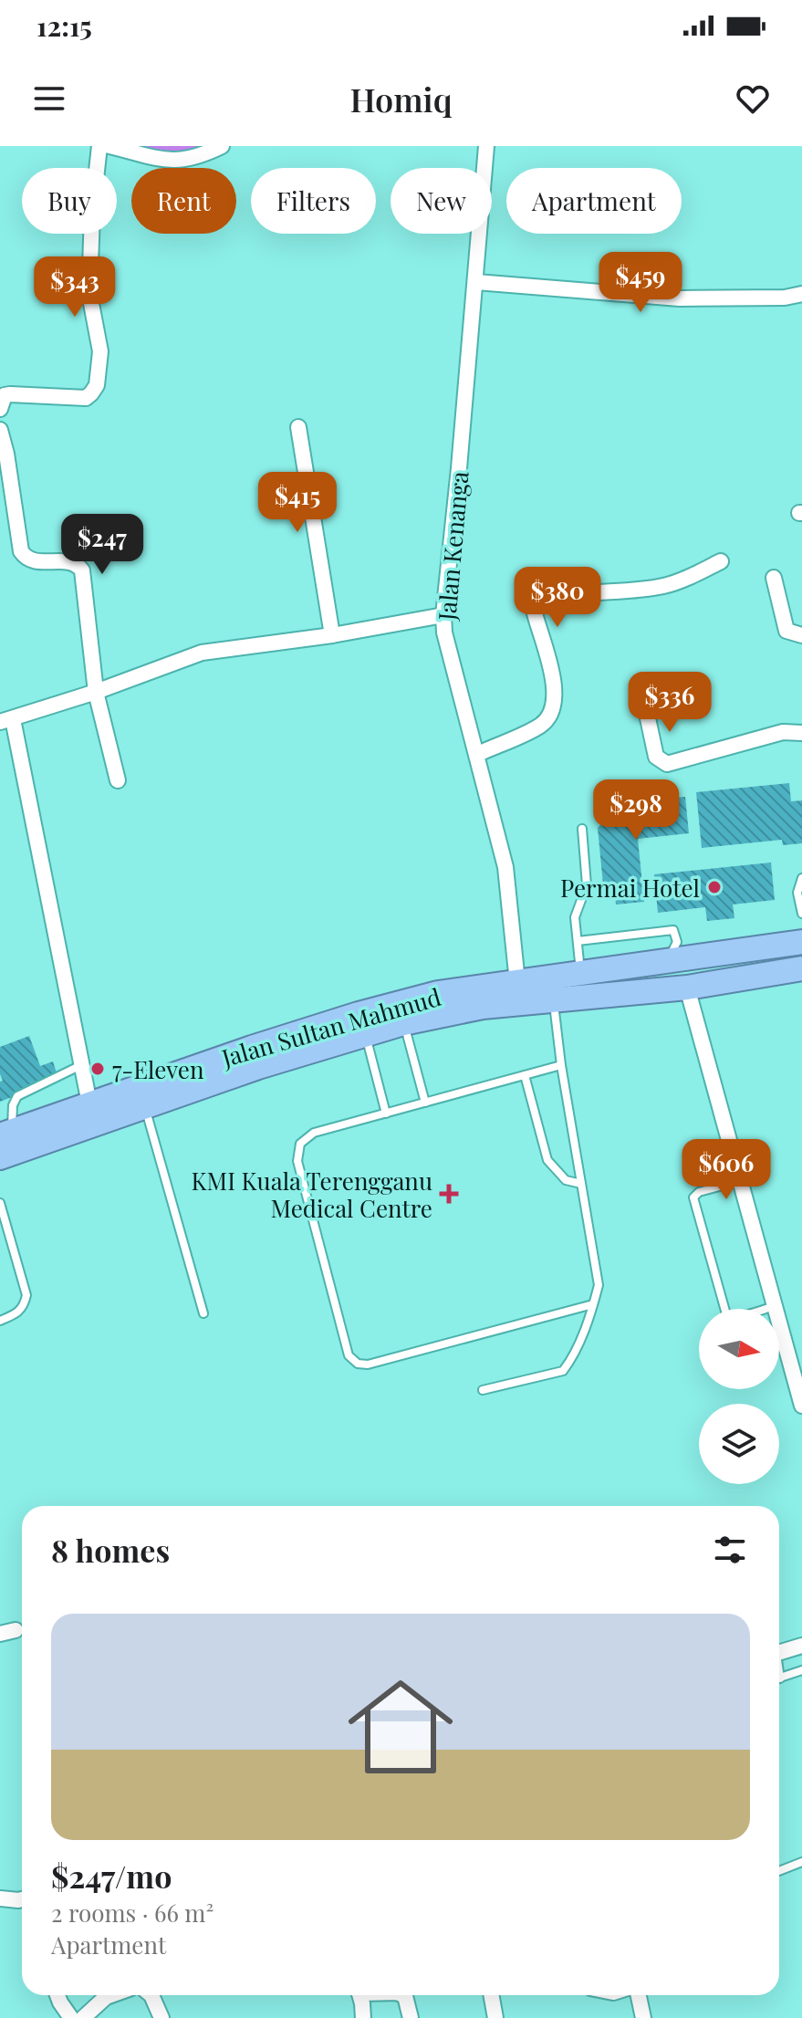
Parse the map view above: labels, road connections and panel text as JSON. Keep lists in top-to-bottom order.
{
  "streets": {
    "highway": ["Jalan Sultan Mahmud"],
    "street": ["Jalan Kenanga"]
  },
  "crossings": [
    ["Jalan Kenanga", "Jalan Sultan Mahmud"]
  ],
  "places": {
    "other": ["Permai Hotel", "7-Eleven"],
    "health": ["KMI Kuala Terengganu Medical Centre"]
  },
  "north": "right",
  "page": {
    "status": "12:15",
    "header": "Homiq",
    "chip": [
      "Buy",
      "Rent",
      "Filters",
      "New",
      "Apartment"
    ],
    "price": [
      "$459",
      "$343",
      "$415",
      "$247",
      "$380",
      "$336",
      "$298",
      "$606"
    ],
    "heading": "8 homes",
    "list": [
      {
        "name": "$247/mo",
        "note": "2 rooms · 66 m² · Apartment"
      }
    ]
  }
}
